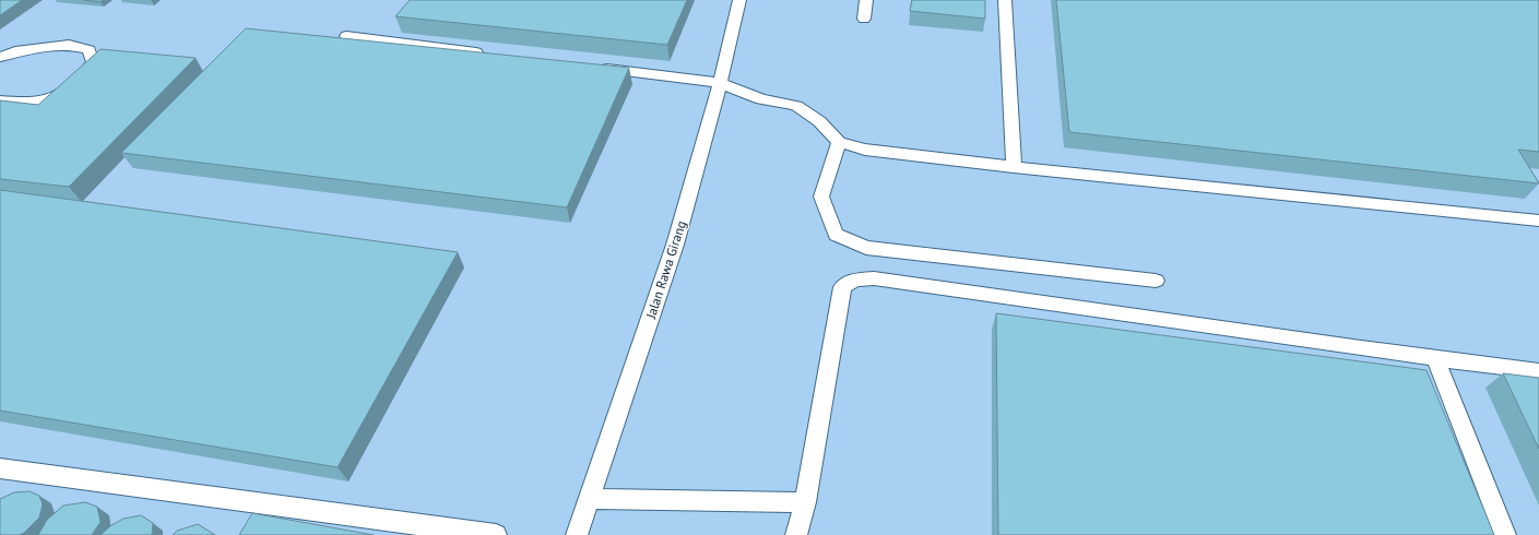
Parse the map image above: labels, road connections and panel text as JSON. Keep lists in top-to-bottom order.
{
  "streets": {
    "lane": ["Jalan Rawa Girang"]
  }
}
